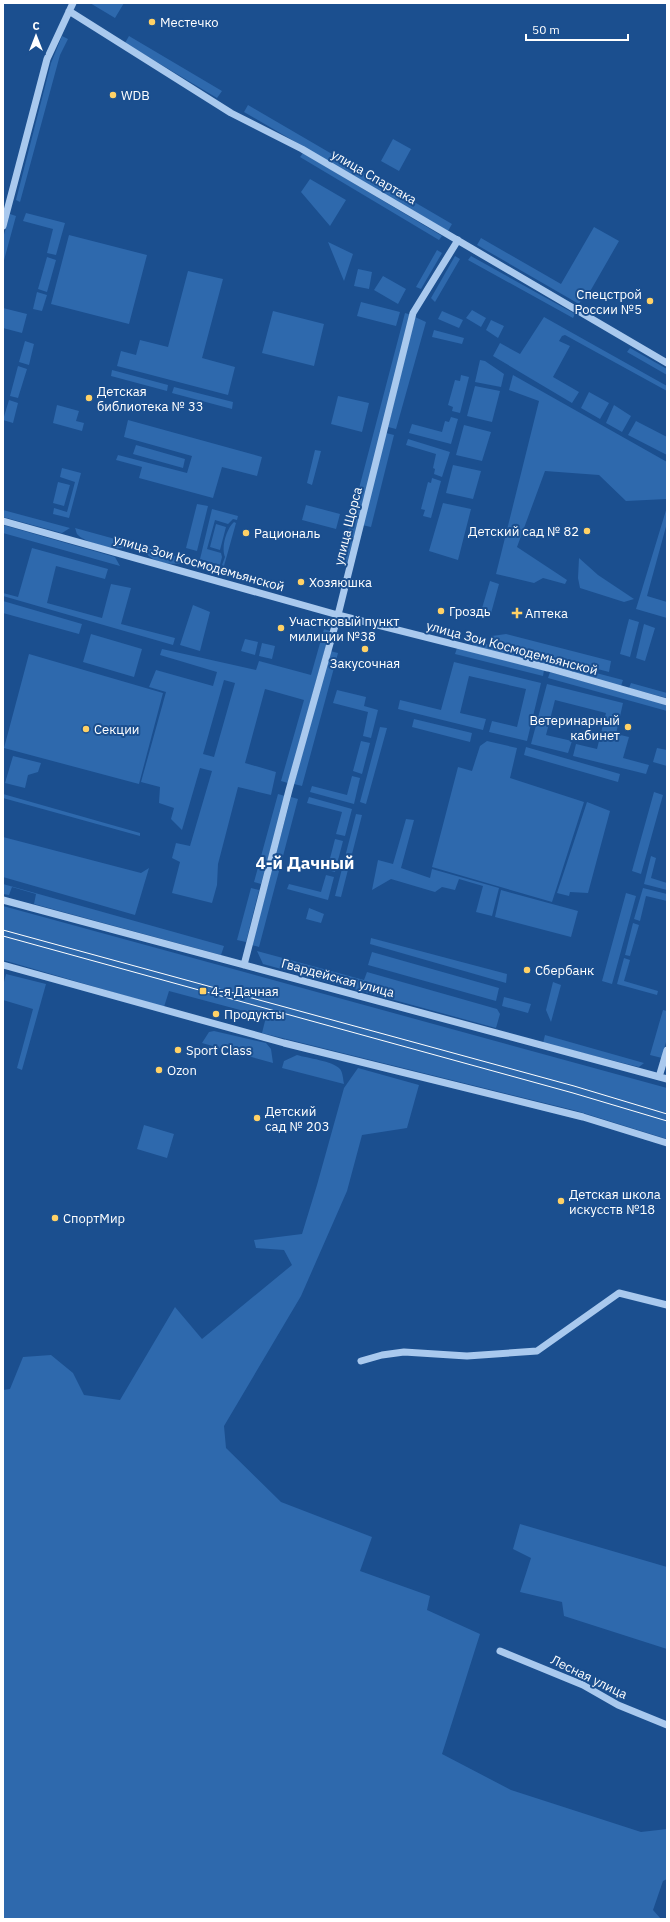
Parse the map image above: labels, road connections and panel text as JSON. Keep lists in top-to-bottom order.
{
  "streets": {
    "street": [
      "улица Спартака",
      "улица Щорса",
      "улица Зои Космодемьянской",
      "Гвардейская улица",
      "Лесная улица"
    ]
  },
  "crossings": [
    ["улица Спартака", "улица Щорса"],
    ["улица Щорса", "улица Зои Космодемьянской"],
    ["улица Щорса", "Гвардейская улица"]
  ],
  "districts": ["4-й Дачный"],
  "places": {
    "other": [
      "Местечко",
      "WDB",
      "Спецстрой России №5",
      "Детская библиотека № 33",
      "Детский сад № 82",
      "Рациональ",
      "Хозяюшка",
      "Гроздь",
      "Участковый пункт милиции №38",
      "Закусочная",
      "Ветеринарный кабинет",
      "Секции",
      "Сбербанк",
      "Продукты",
      "Sport Class",
      "Ozon",
      "Детский сад № 203",
      "Детская школа искусств №18",
      "СпортМир"
    ],
    "health": ["Аптека"],
    "transit": ["4-я Дачная"]
  },
  "scale_bar": "50 m",
  "north": "top"
}
